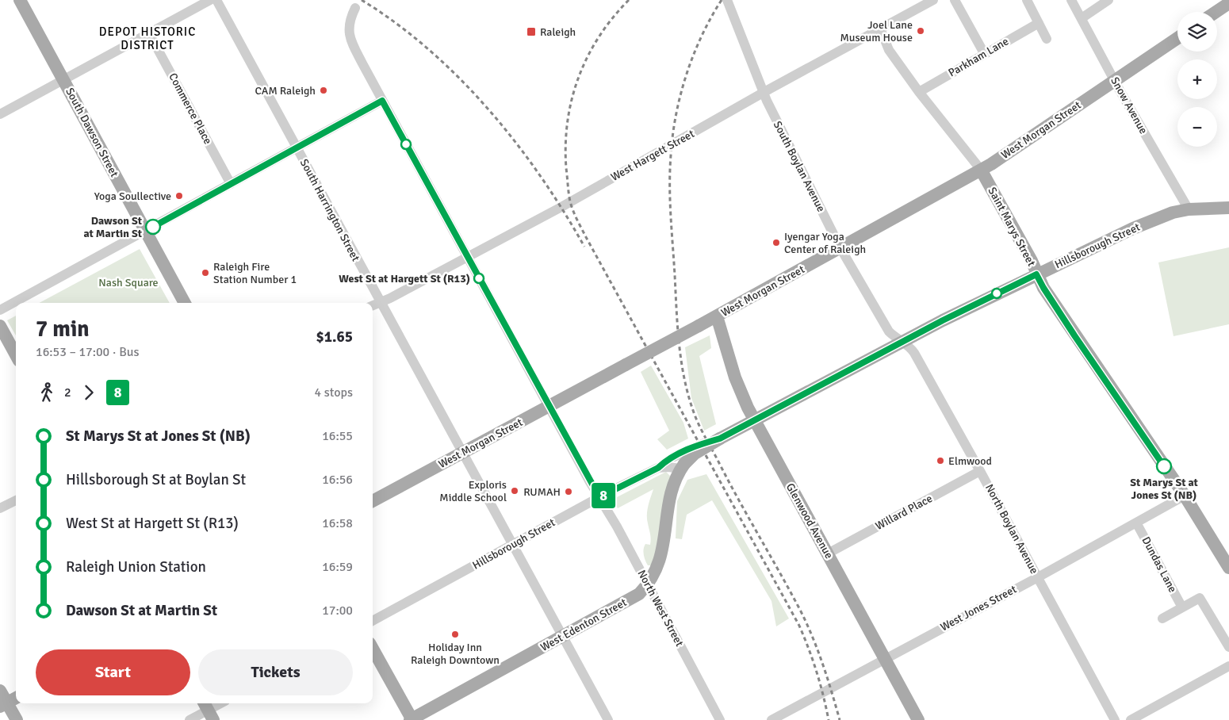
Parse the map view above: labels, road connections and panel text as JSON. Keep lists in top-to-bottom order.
{
  "streets": {
    "main road": [
      "West Morgan Street",
      "South Dawson Street",
      "Saint Marys Street",
      "Hillsborough Street",
      "Glenwood Avenue",
      "West Edenton Street"
    ],
    "street": [
      "Parkham Lane",
      "Snow Avenue",
      "Commerce Place",
      "West Hargett Street",
      "South Boylan Avenue",
      "South Harrington Street",
      "Willard Place",
      "North Boylan Avenue",
      "Dundas Lane",
      "North West Street",
      "West Jones Street"
    ]
  },
  "crossings": [
    ["Parkham Lane", "Saint Marys Street"],
    ["Snow Avenue", "West Morgan Street"],
    ["Snow Avenue", "Hillsborough Street"],
    ["West Morgan Street", "South Boylan Avenue"],
    ["West Morgan Street", "South Harrington Street"],
    ["West Morgan Street", "Saint Marys Street"],
    ["West Morgan Street", "Glenwood Avenue"],
    ["West Morgan Street", "North West Street"],
    ["West Hargett Street", "South Boylan Avenue"],
    ["West Hargett Street", "South Harrington Street"],
    ["West Hargett Street", "Saint Marys Street"],
    ["West Hargett Street", "North West Street"],
    ["South Boylan Avenue", "Hillsborough Street"],
    ["South Boylan Avenue", "North Boylan Avenue"],
    ["South Harrington Street", "Hillsborough Street"],
    ["South Harrington Street", "West Edenton Street"],
    ["Saint Marys Street", "Hillsborough Street"],
    ["Saint Marys Street", "West Jones Street"],
    ["Hillsborough Street", "Glenwood Avenue"],
    ["Hillsborough Street", "North Boylan Avenue"],
    ["Hillsborough Street", "North West Street"],
    ["Hillsborough Street", "West Edenton Street"],
    ["Willard Place", "Glenwood Avenue"],
    ["Willard Place", "North Boylan Avenue"],
    ["Glenwood Avenue", "West Jones Street"],
    ["North Boylan Avenue", "West Jones Street"],
    ["Dundas Lane", "West Jones Street"],
    ["North West Street", "West Edenton Street"]
  ],
  "districts": ["DEPOT HISTORIC DISTRICT"],
  "parks": ["Nash Square"],
  "places": {
    "other": [
      "Joel Lane Museum House",
      "CAM Raleigh",
      "Yoga Soullective",
      "Dawson St at Martin St",
      "Iyengar Yoga Center of Raleigh",
      "Raleigh Fire Station Number 1",
      "West St at Hargett St (R13)",
      "Elmwood",
      "St Marys St at Jones St (NB)",
      "Exploris Middle School",
      "RUMAH",
      "Holiday Inn Raleigh Downtown"
    ],
    "transit": ["Raleigh"]
  },
  "lines": ["bus line 8"],
  "page": {
    "on_map": "8",
    "map_buttons": ["+", "−"],
    "heading": ["7 min", "16:53 – 17:00 · Bus", "$1.65"],
    "legs": ["2", "8", "4 stops"],
    "list": [
      {
        "name": "St Marys St at Jones St (NB)",
        "value": "16:55"
      },
      {
        "name": "Hillsborough St at Boylan St",
        "value": "16:56"
      },
      {
        "name": "West St at Hargett St (R13)",
        "value": "16:58"
      },
      {
        "name": "Raleigh Union Station",
        "value": "16:59"
      },
      {
        "name": "Dawson St at Martin St",
        "value": "17:00"
      }
    ],
    "buttons": ["Start", "Tickets"]
  }
}
